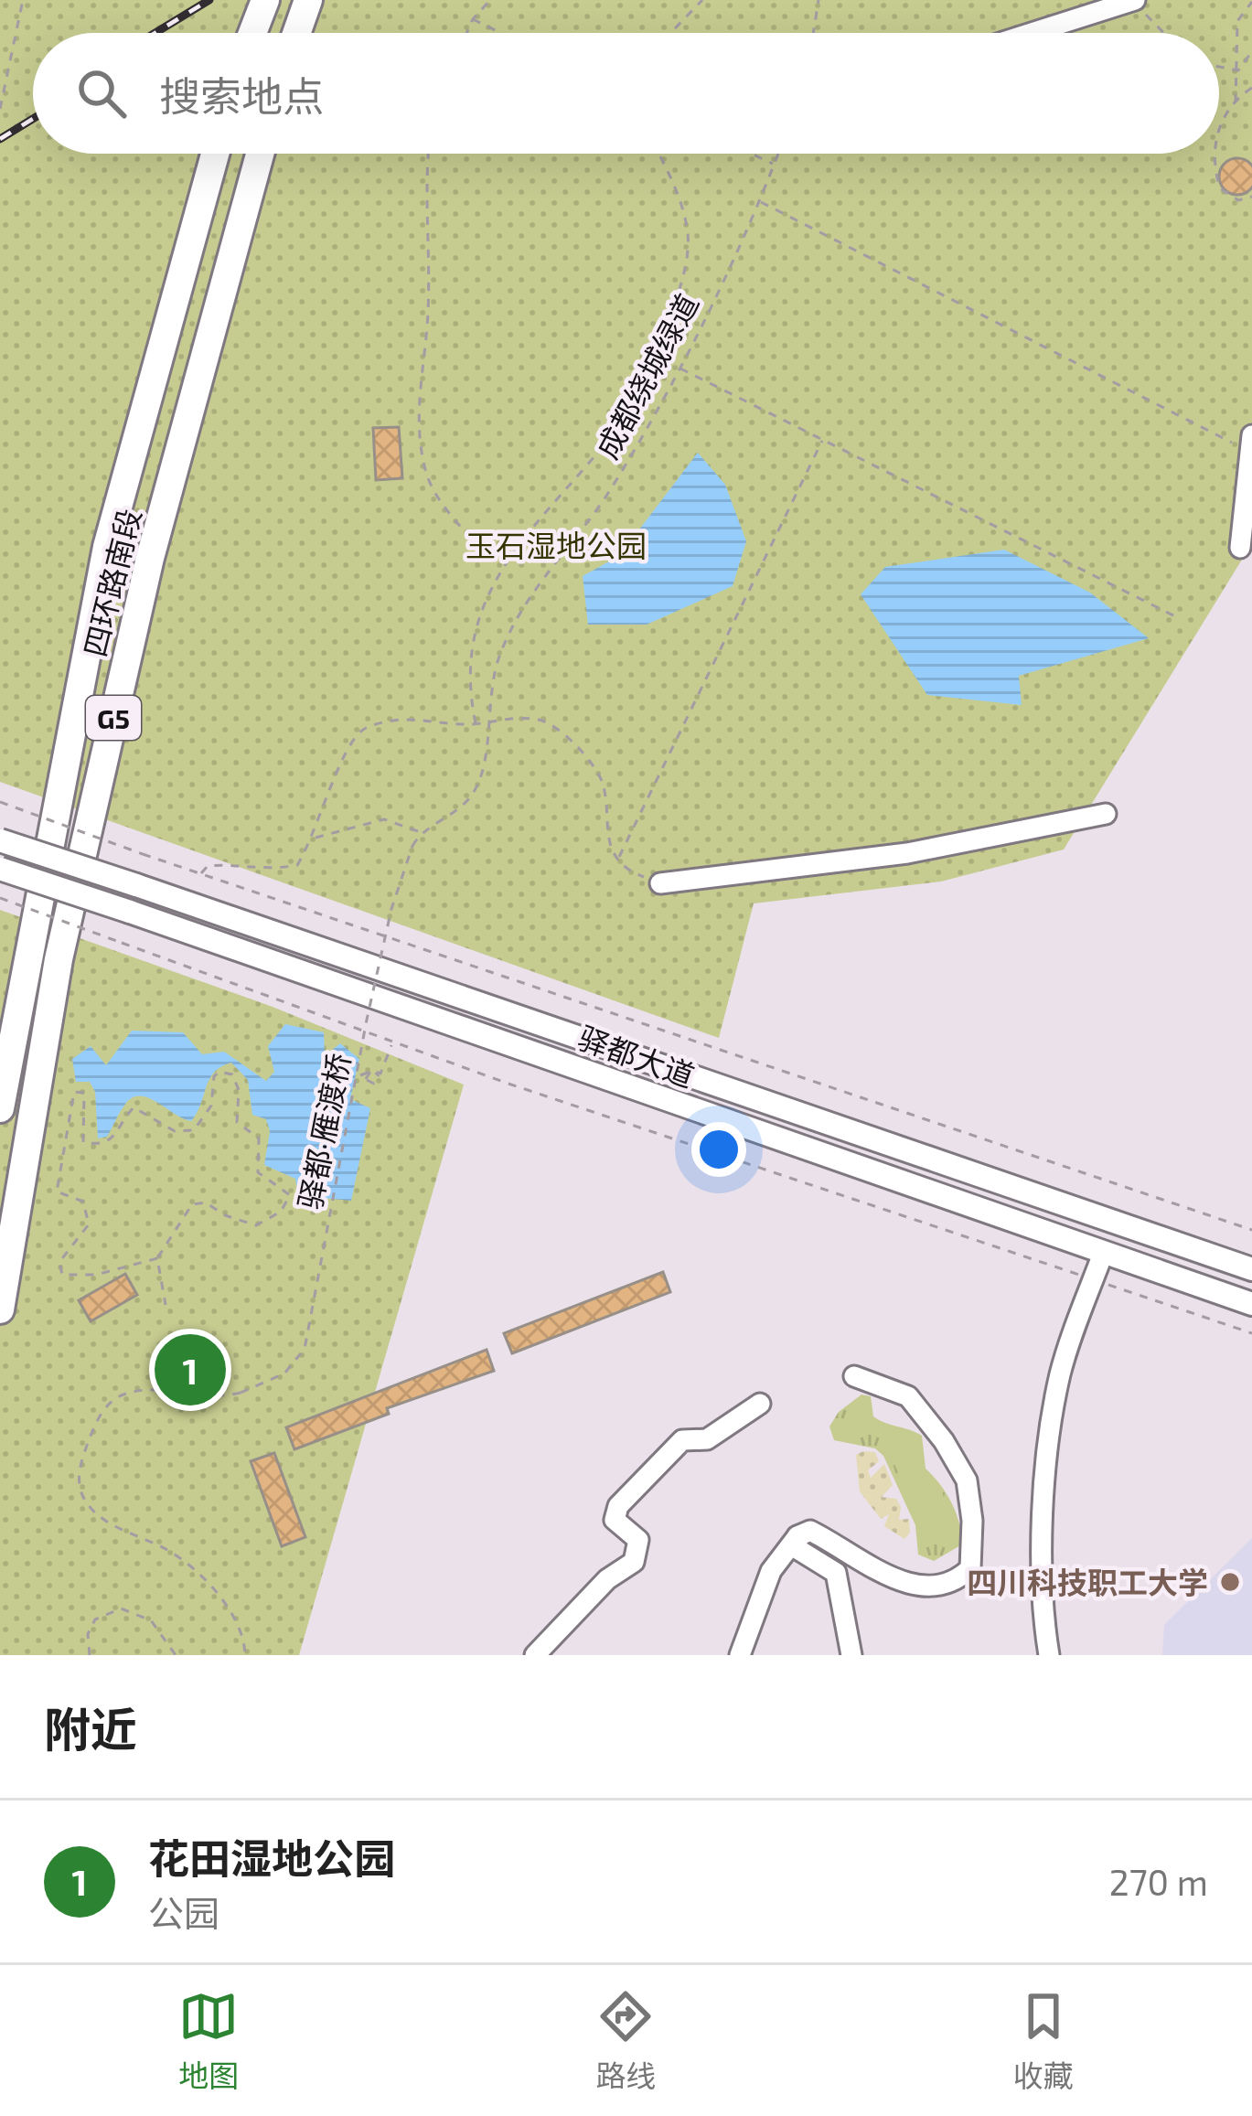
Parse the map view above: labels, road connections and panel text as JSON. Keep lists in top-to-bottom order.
{
  "streets": {
    "highway": ["四环路南段", "G5"],
    "main road": ["驿都大道"],
    "path": ["成都绕城绿道", "驿都·雁渡桥"]
  },
  "crossings": [
    ["成都绕城绿道", "驿都·雁渡桥"]
  ],
  "parks": ["玉石湿地公园"],
  "places": ["四川科技职工大学"],
  "page": {
    "search": "搜索地点",
    "pins": "1",
    "heading": "附近",
    "list": [
      {
        "mark": "1",
        "name": "花田湿地公园",
        "note": "公园",
        "value": "270 m"
      }
    ],
    "nav": ["地图", "路线", "收藏"]
  }
}
